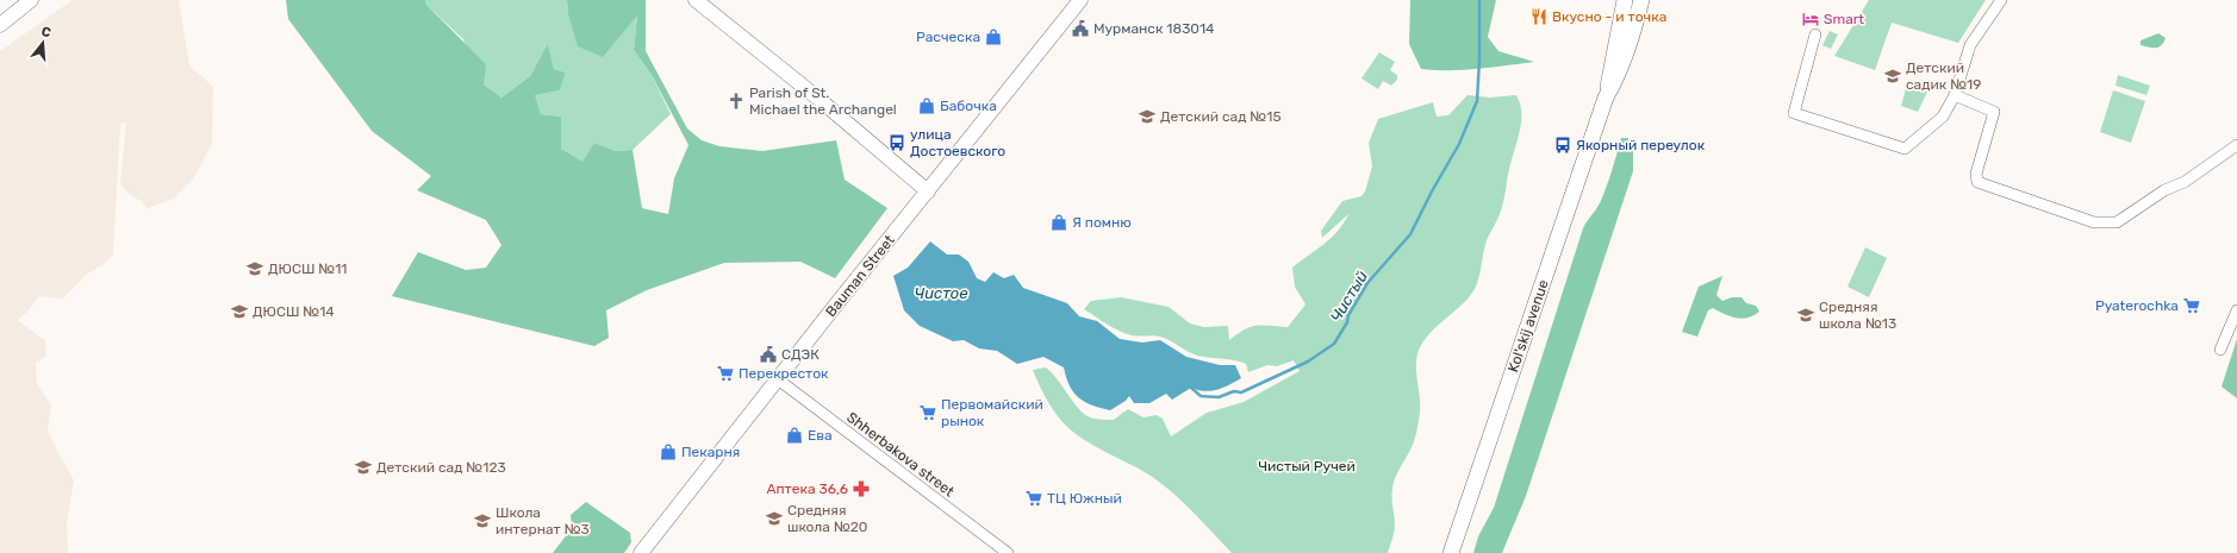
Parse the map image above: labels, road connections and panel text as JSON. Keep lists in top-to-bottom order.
{
  "streets": {
    "main road": ["Kol'skij avenue"],
    "street": ["Bauman Street", "Shherbakova street"]
  },
  "crossings": [
    ["Bauman Street", "Shherbakova street"]
  ],
  "water": ["Чистое", "Чистый"],
  "parks": ["Чистый Ручей"],
  "places": {
    "restaurant": ["Вкусно - и точка"],
    "hotel": ["Smart"],
    "public building": ["Мурманск 183014", "СДЭК"],
    "shop": [
      "Расческа",
      "Бабочка",
      "Я помню",
      "Ева",
      "Пекарня"
    ],
    "school or university": [
      "Детский садик №19",
      "Детский сад №15",
      "ДЮСШ №11",
      "ДЮСШ №14",
      "Средняя школа №13",
      "Детский сад №123",
      "Средняя школа №20",
      "Школа интернат №3"
    ],
    "church": ["Parish of St. Michael the Archangel"],
    "bus stop": ["улица Достоевского", "Якорный переулок"],
    "supermarket": [
      "Pyaterochka",
      "Перекресток",
      "Первомайский рынок",
      "ТЦ Южный"
    ],
    "pharmacy": ["Аптека 36,6"]
  },
  "north": "top"
}
